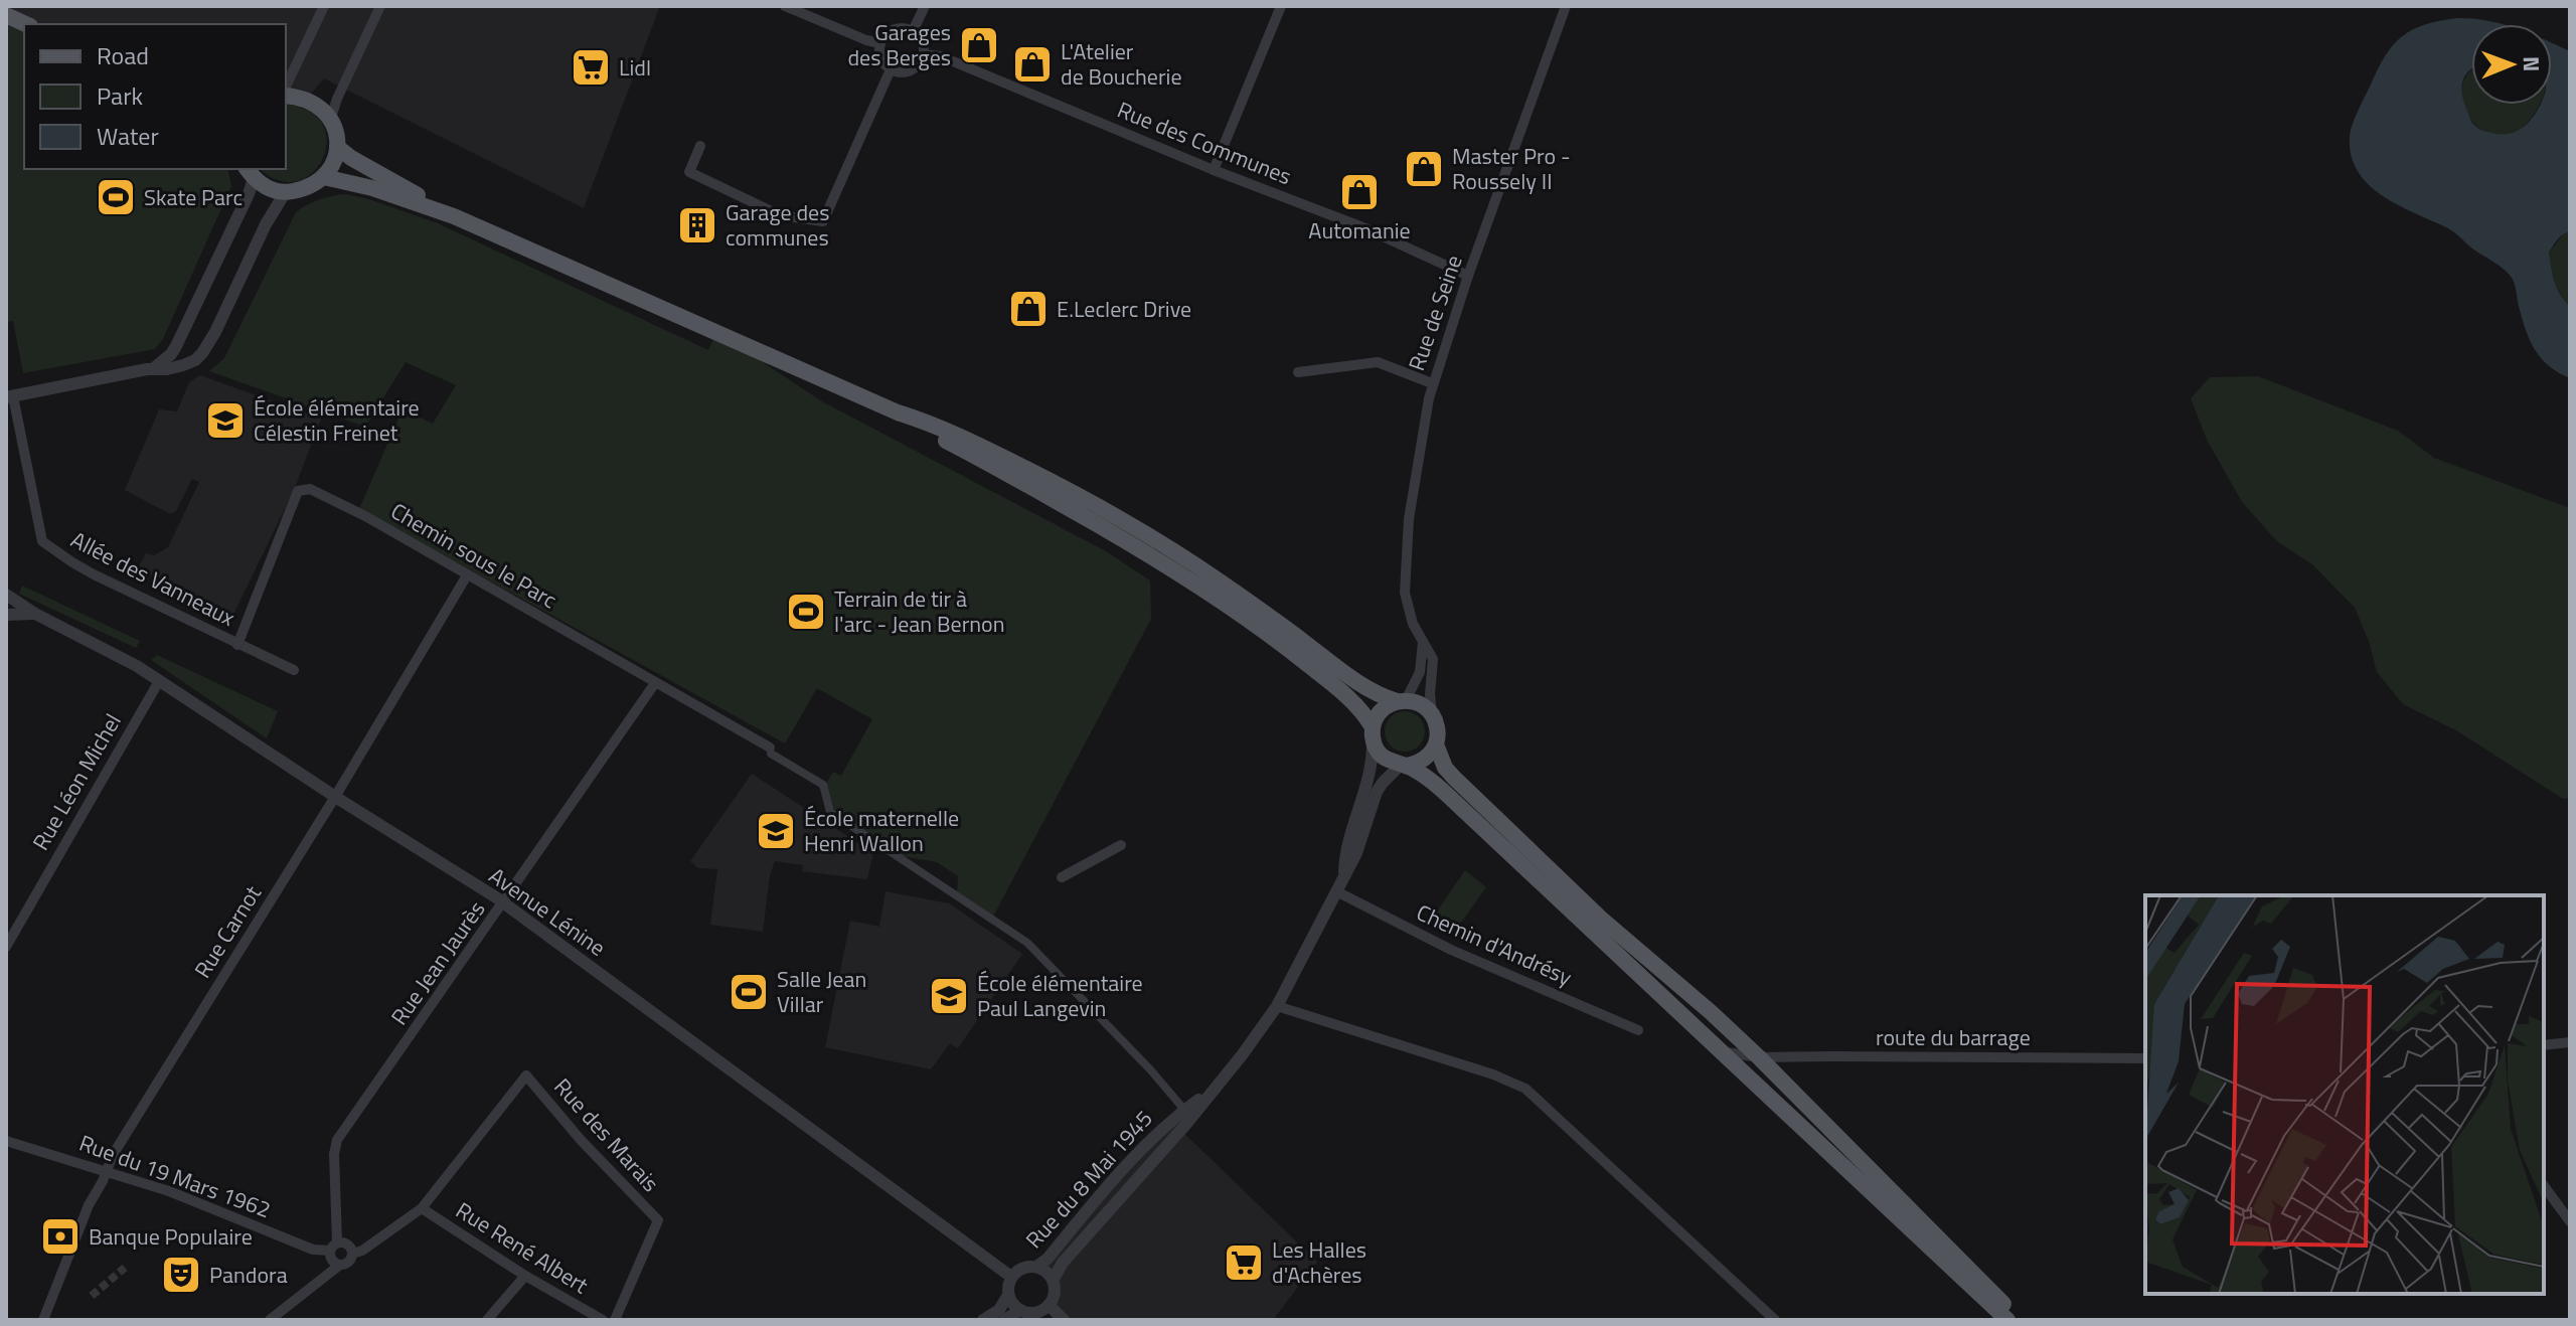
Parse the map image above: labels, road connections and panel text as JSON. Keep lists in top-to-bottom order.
{
  "streets": {
    "street": [
      "Rue des Communes",
      "Rue de Seine",
      "Chemin sous le Parc",
      "Allée des Vanneaux",
      "Rue Léon Michel",
      "Avenue Lénine",
      "Rue Carnot",
      "Chemin d'Andrésy",
      "Rue Jean Jaurès",
      "route du barrage",
      "Rue des Marais",
      "Rue du 19 Mars 1962",
      "Rue du 8 Mai 1945",
      "Rue René Albert"
    ]
  },
  "crossings": [
    ["Rue des Communes", "Rue de Seine"],
    ["Rue de Seine", "Rue du 8 Mai 1945"],
    ["Chemin sous le Parc", "Allée des Vanneaux"],
    ["Chemin sous le Parc", "Rue Carnot"],
    ["Chemin sous le Parc", "Rue Jean Jaurès"],
    ["Rue Léon Michel", "Avenue Lénine"],
    ["Avenue Lénine", "Rue Carnot"],
    ["Avenue Lénine", "Rue Jean Jaurès"],
    ["Avenue Lénine", "Rue du 8 Mai 1945"],
    ["Rue Carnot", "Rue du 19 Mars 1962"],
    ["Chemin d'Andrésy", "Rue du 8 Mai 1945"],
    ["Rue Jean Jaurès", "Rue des Marais"],
    ["Rue Jean Jaurès", "Rue du 19 Mars 1962"],
    ["Rue des Marais", "Rue du 19 Mars 1962"],
    ["Rue des Marais", "Rue René Albert"]
  ],
  "places": {
    "shop": [
      "Garages des Berges",
      "L'Atelier de Boucherie",
      "Master Pro - Roussely II",
      "Automanie",
      "E.Leclerc Drive"
    ],
    "supermarket": ["Lidl", "Les Halles d'Achères"],
    "sports": ["Skate Parc", "Terrain de tir à l'arc - Jean Bernon", "Salle Jean Villar"],
    "building": ["Garage des communes"],
    "school or university": ["École élémentaire Célestin Freinet", "École maternelle Henri Wallon", "École élémentaire Paul Langevin"],
    "bank": ["Banque Populaire"],
    "theatre": ["Pandora"]
  },
  "legend": ["Road", "Park", "Water"],
  "north": "right"
}
